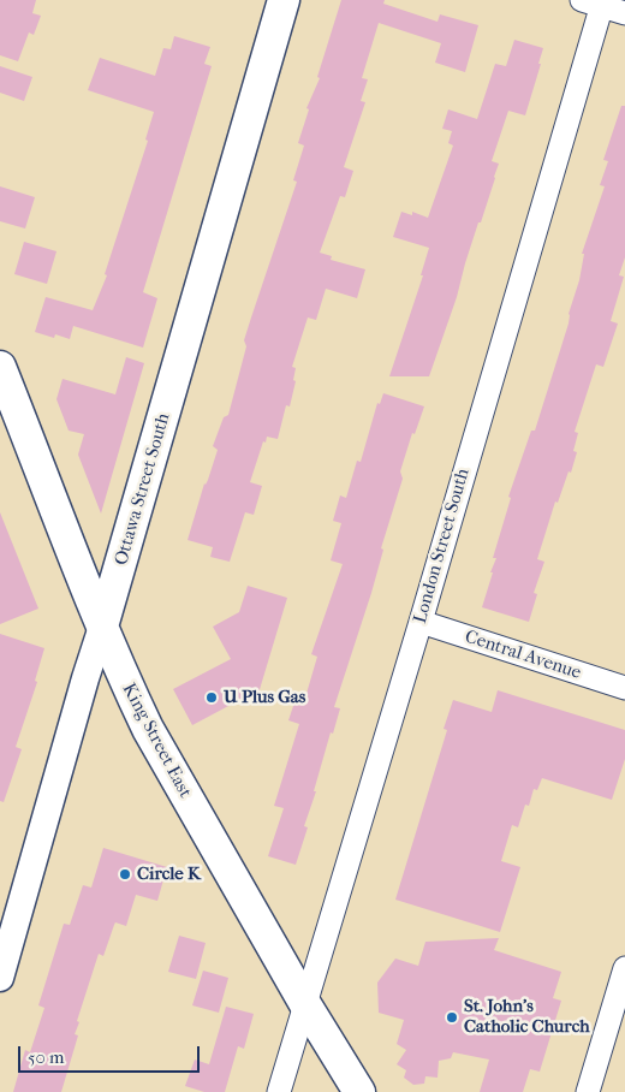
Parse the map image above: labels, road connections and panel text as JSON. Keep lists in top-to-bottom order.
{
  "streets": {
    "main road": ["Ottawa Street South", "King Street East"],
    "street": ["London Street South", "Central Avenue"]
  },
  "crossings": [
    ["Ottawa Street South", "King Street East"],
    ["London Street South", "Central Avenue"],
    ["London Street South", "King Street East"]
  ],
  "places": ["U Plus Gas", "Circle K", "St. John's Catholic Church"],
  "scale_bar": "50 m"
}
